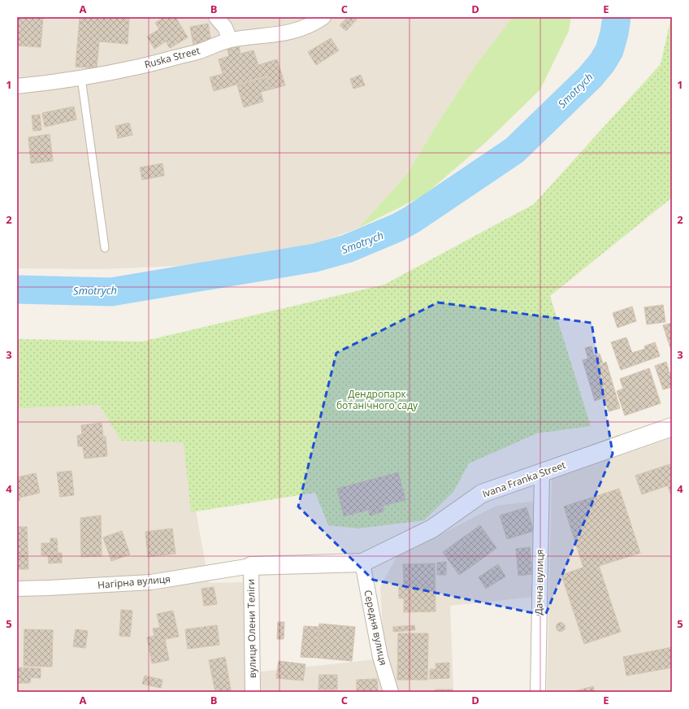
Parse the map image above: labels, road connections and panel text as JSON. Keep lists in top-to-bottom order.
{
  "streets": {
    "street": [
      "Ruska Street",
      "Ivana Franka Street",
      "Нагірна вулиця",
      "Дачна вулиця",
      "Середня вулиця",
      "вулиця Олени Теліги"
    ]
  },
  "crossings": [
    ["Ivana Franka Street", "Нагірна вулиця"],
    ["Ivana Franka Street", "Дачна вулиця"],
    ["Ivana Franka Street", "Середня вулиця"],
    ["Ivana Franka Street", "вулиця Олени Теліги"],
    ["Нагірна вулиця", "вулиця Олени Теліги"]
  ],
  "water": ["Smotrych"],
  "parks": ["Дендропарк ботанічного саду"],
  "grid": {
    "columns": [
      "A",
      "B",
      "C",
      "D",
      "E"
    ],
    "rows": [
      "1",
      "2",
      "3",
      "4",
      "5"
    ]
  }
}
